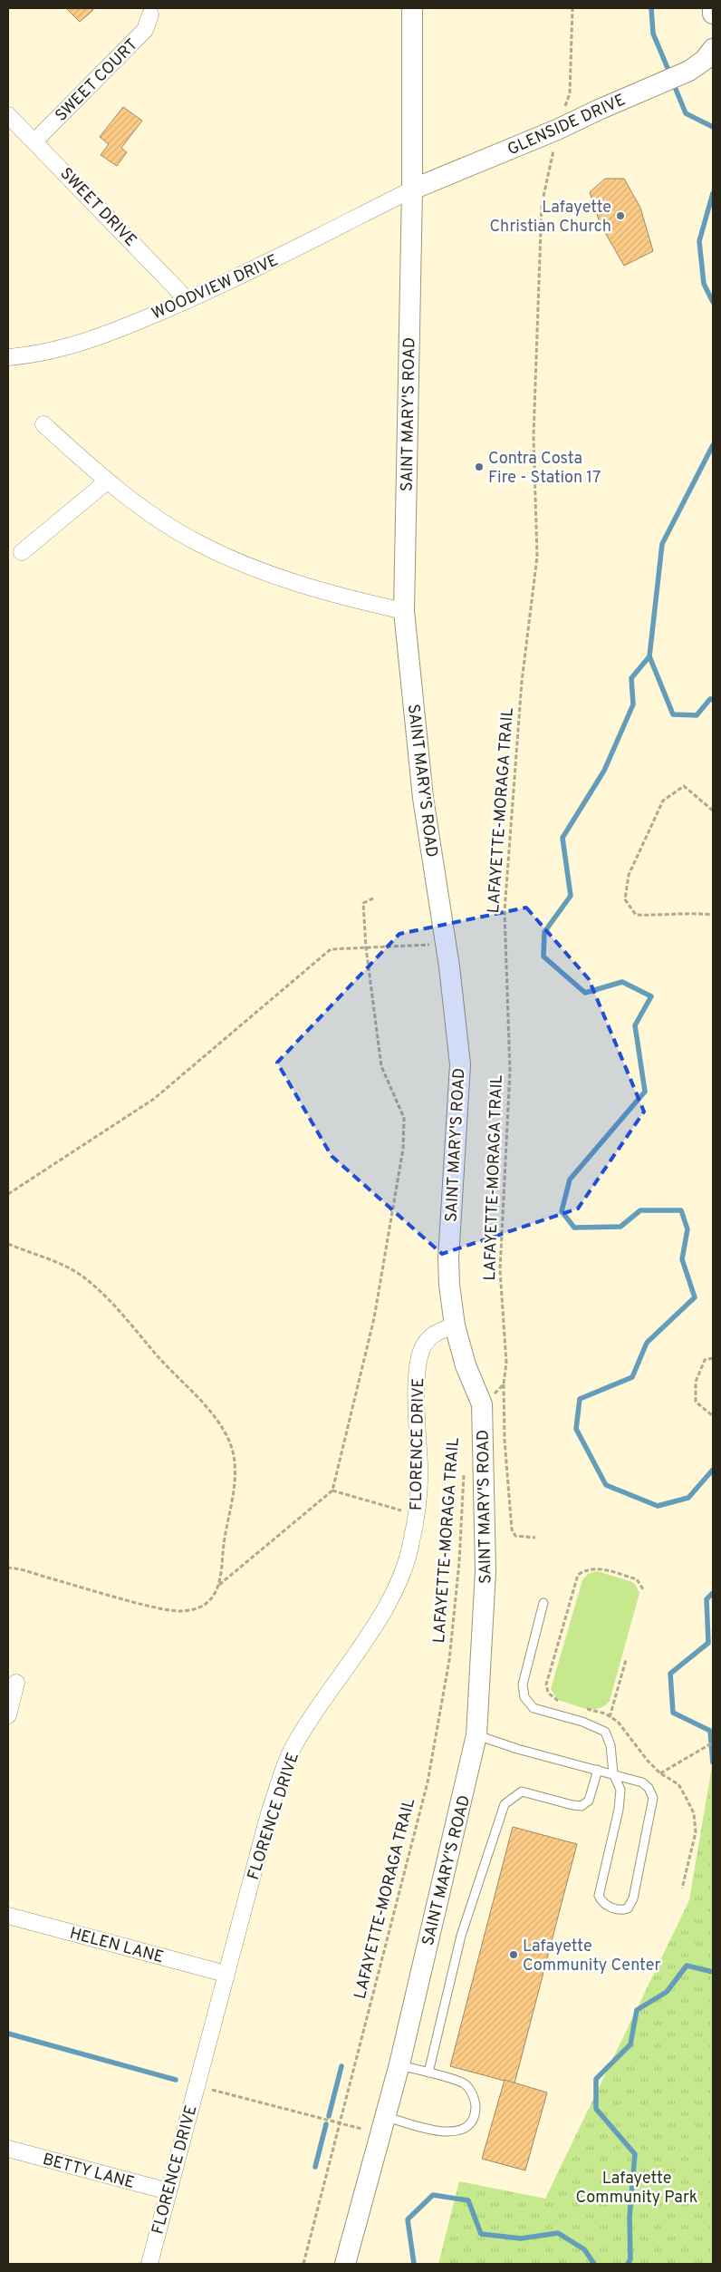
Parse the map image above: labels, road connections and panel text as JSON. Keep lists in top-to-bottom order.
{
  "streets": {
    "street": [
      "SWEET COURT",
      "GLENSIDE DRIVE",
      "SWEET DRIVE",
      "WOODVIEW DRIVE",
      "SAINT MARY'S ROAD",
      "FLORENCE DRIVE",
      "HELEN LANE",
      "BETTY LANE"
    ],
    "path": ["LAFAYETTE-MORAGA TRAIL"]
  },
  "crossings": [
    ["SWEET COURT", "SWEET DRIVE"],
    ["GLENSIDE DRIVE", "WOODVIEW DRIVE"],
    ["GLENSIDE DRIVE", "SAINT MARY'S ROAD"],
    ["SWEET DRIVE", "WOODVIEW DRIVE"],
    ["WOODVIEW DRIVE", "SAINT MARY'S ROAD"],
    ["SAINT MARY'S ROAD", "FLORENCE DRIVE"],
    ["FLORENCE DRIVE", "HELEN LANE"],
    ["FLORENCE DRIVE", "BETTY LANE"]
  ],
  "parks": ["Lafayette Community Park"],
  "places": ["Lafayette Christian Church", "Contra Costa Fire - Station 17", "Lafayette Community Center"]
}
